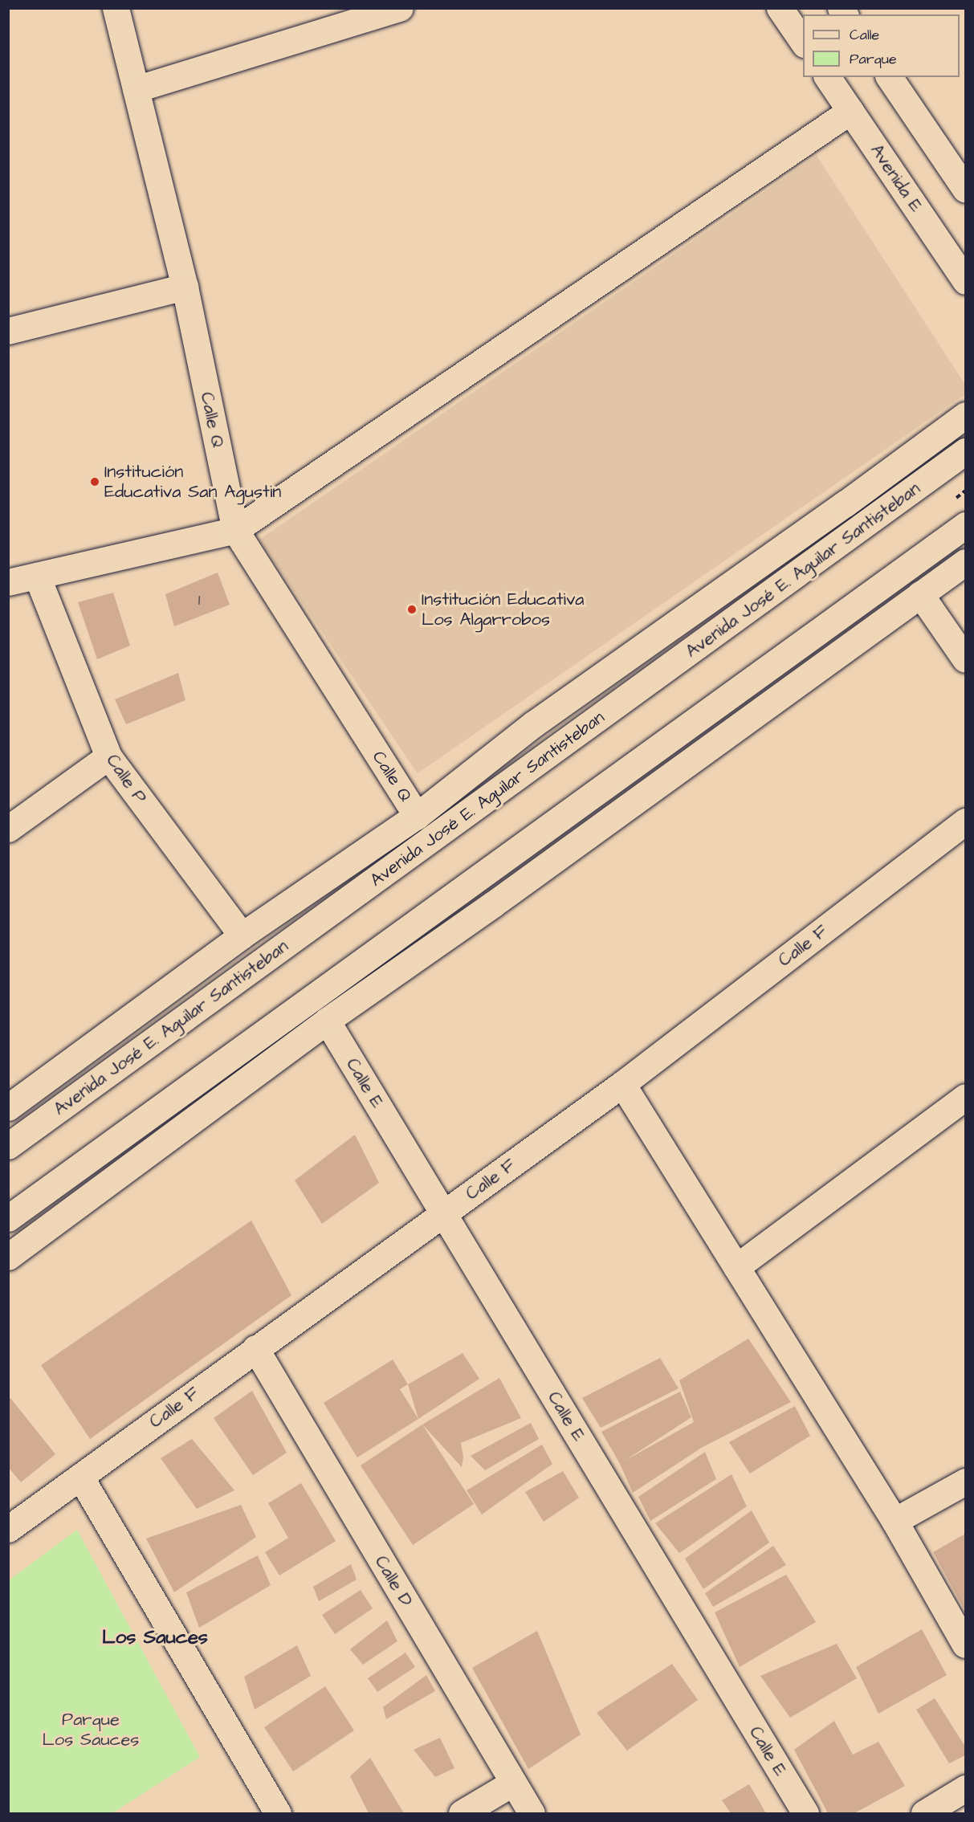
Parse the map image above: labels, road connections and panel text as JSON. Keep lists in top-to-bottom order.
{
  "streets": {
    "street": [
      "Avenida E",
      "Calle Q",
      "Avenida José E. Aguilar Santisteban",
      "Calle P",
      "Calle F",
      "Calle E",
      "Calle D"
    ]
  },
  "crossings": [
    ["Calle Q", "Avenida José E. Aguilar Santisteban"],
    ["Avenida José E. Aguilar Santisteban", "Calle P"],
    ["Calle F", "Calle E"],
    ["Calle F", "Calle D"]
  ],
  "districts": ["Los Sauces"],
  "parks": ["Parque Los Sauces"],
  "places": ["Institución Educativa San Agustin", "Institución Educativa Los Algarrobos"],
  "house_numbers": ["1"],
  "legend": ["Calle", "Parque"]
}
